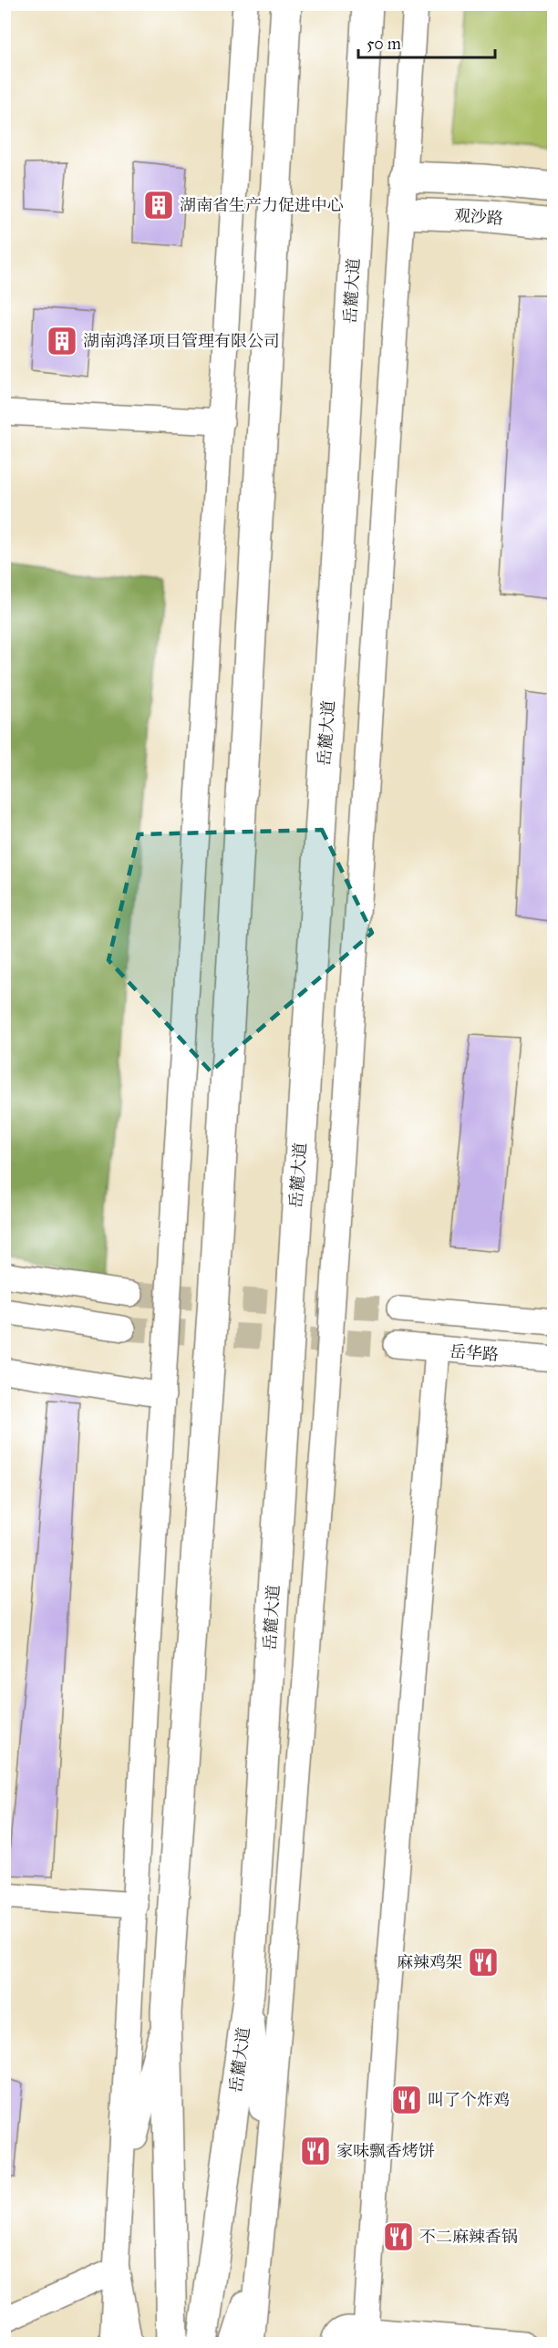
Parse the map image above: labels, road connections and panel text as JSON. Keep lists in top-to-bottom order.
{
  "streets": {
    "main road": ["观沙路", "岳麓大道"],
    "street": ["岳华路"]
  },
  "places": {
    "building": ["湖南省生产力促进中心", "湖南鸿泽项目管理有限公司"],
    "restaurant": [
      "麻辣鸡架",
      "叫了个炸鸡",
      "家味飘香烤饼",
      "不二麻辣香锅"
    ]
  },
  "scale_bar": "50 m"
}
